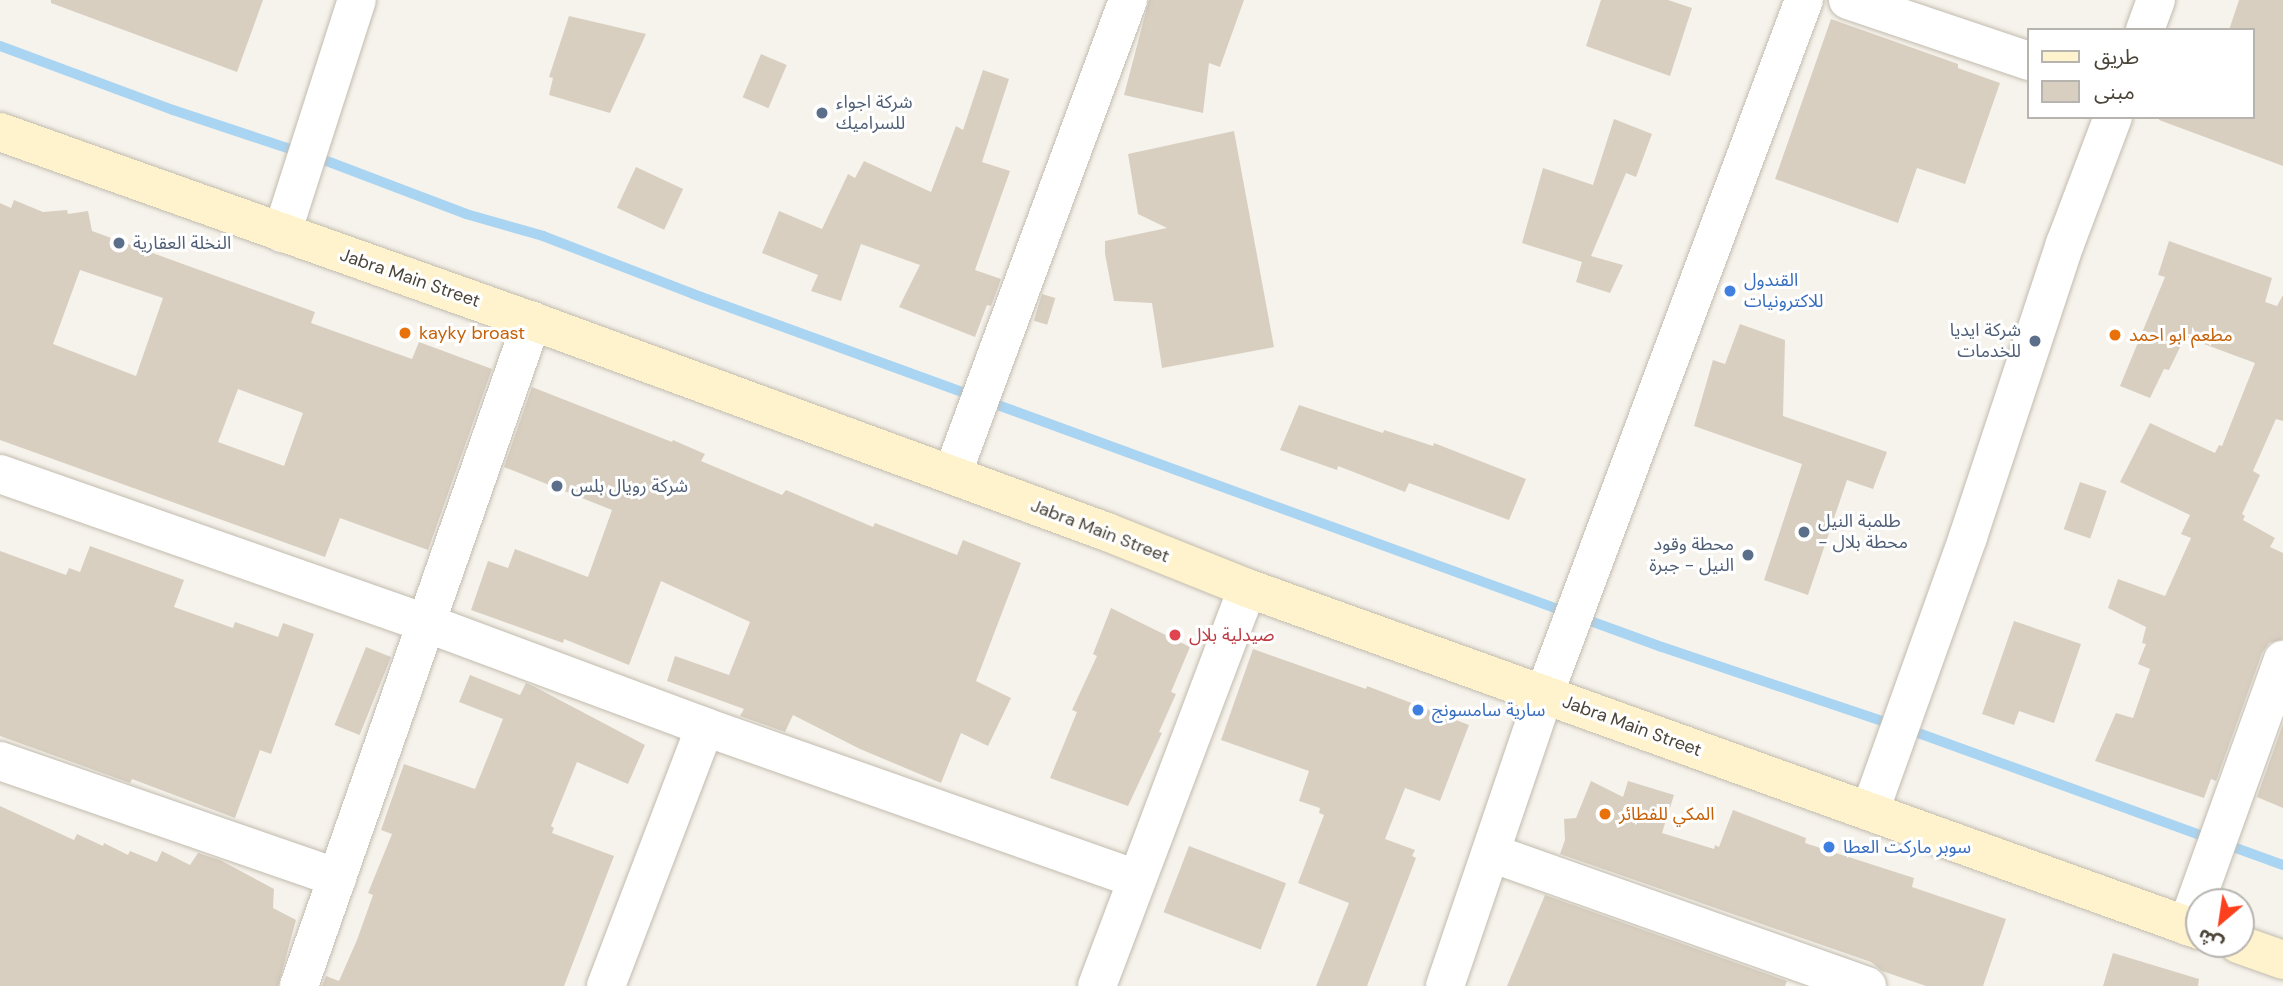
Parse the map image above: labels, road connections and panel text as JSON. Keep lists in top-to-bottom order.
{
  "streets": {
    "main road": ["Jabra Main Street"]
  },
  "places": [
    "شركة اجواء للسراميك",
    "النخلة العقارية",
    "القندول للاكترونيات",
    "kayky broast",
    "مطعم ابو احمد",
    "شركة ايديا للخدمات",
    "شركة رويال بلس",
    "طلمبة النيل - محطة بلال",
    "محطة وقود النيل - جبرة",
    "صيدلية بلال",
    "سارية سامسونج",
    "المكي للفطائر",
    "سوبر ماركت العطا"
  ],
  "legend": ["طريق", "مبنى"],
  "north": "bottom left"
}
